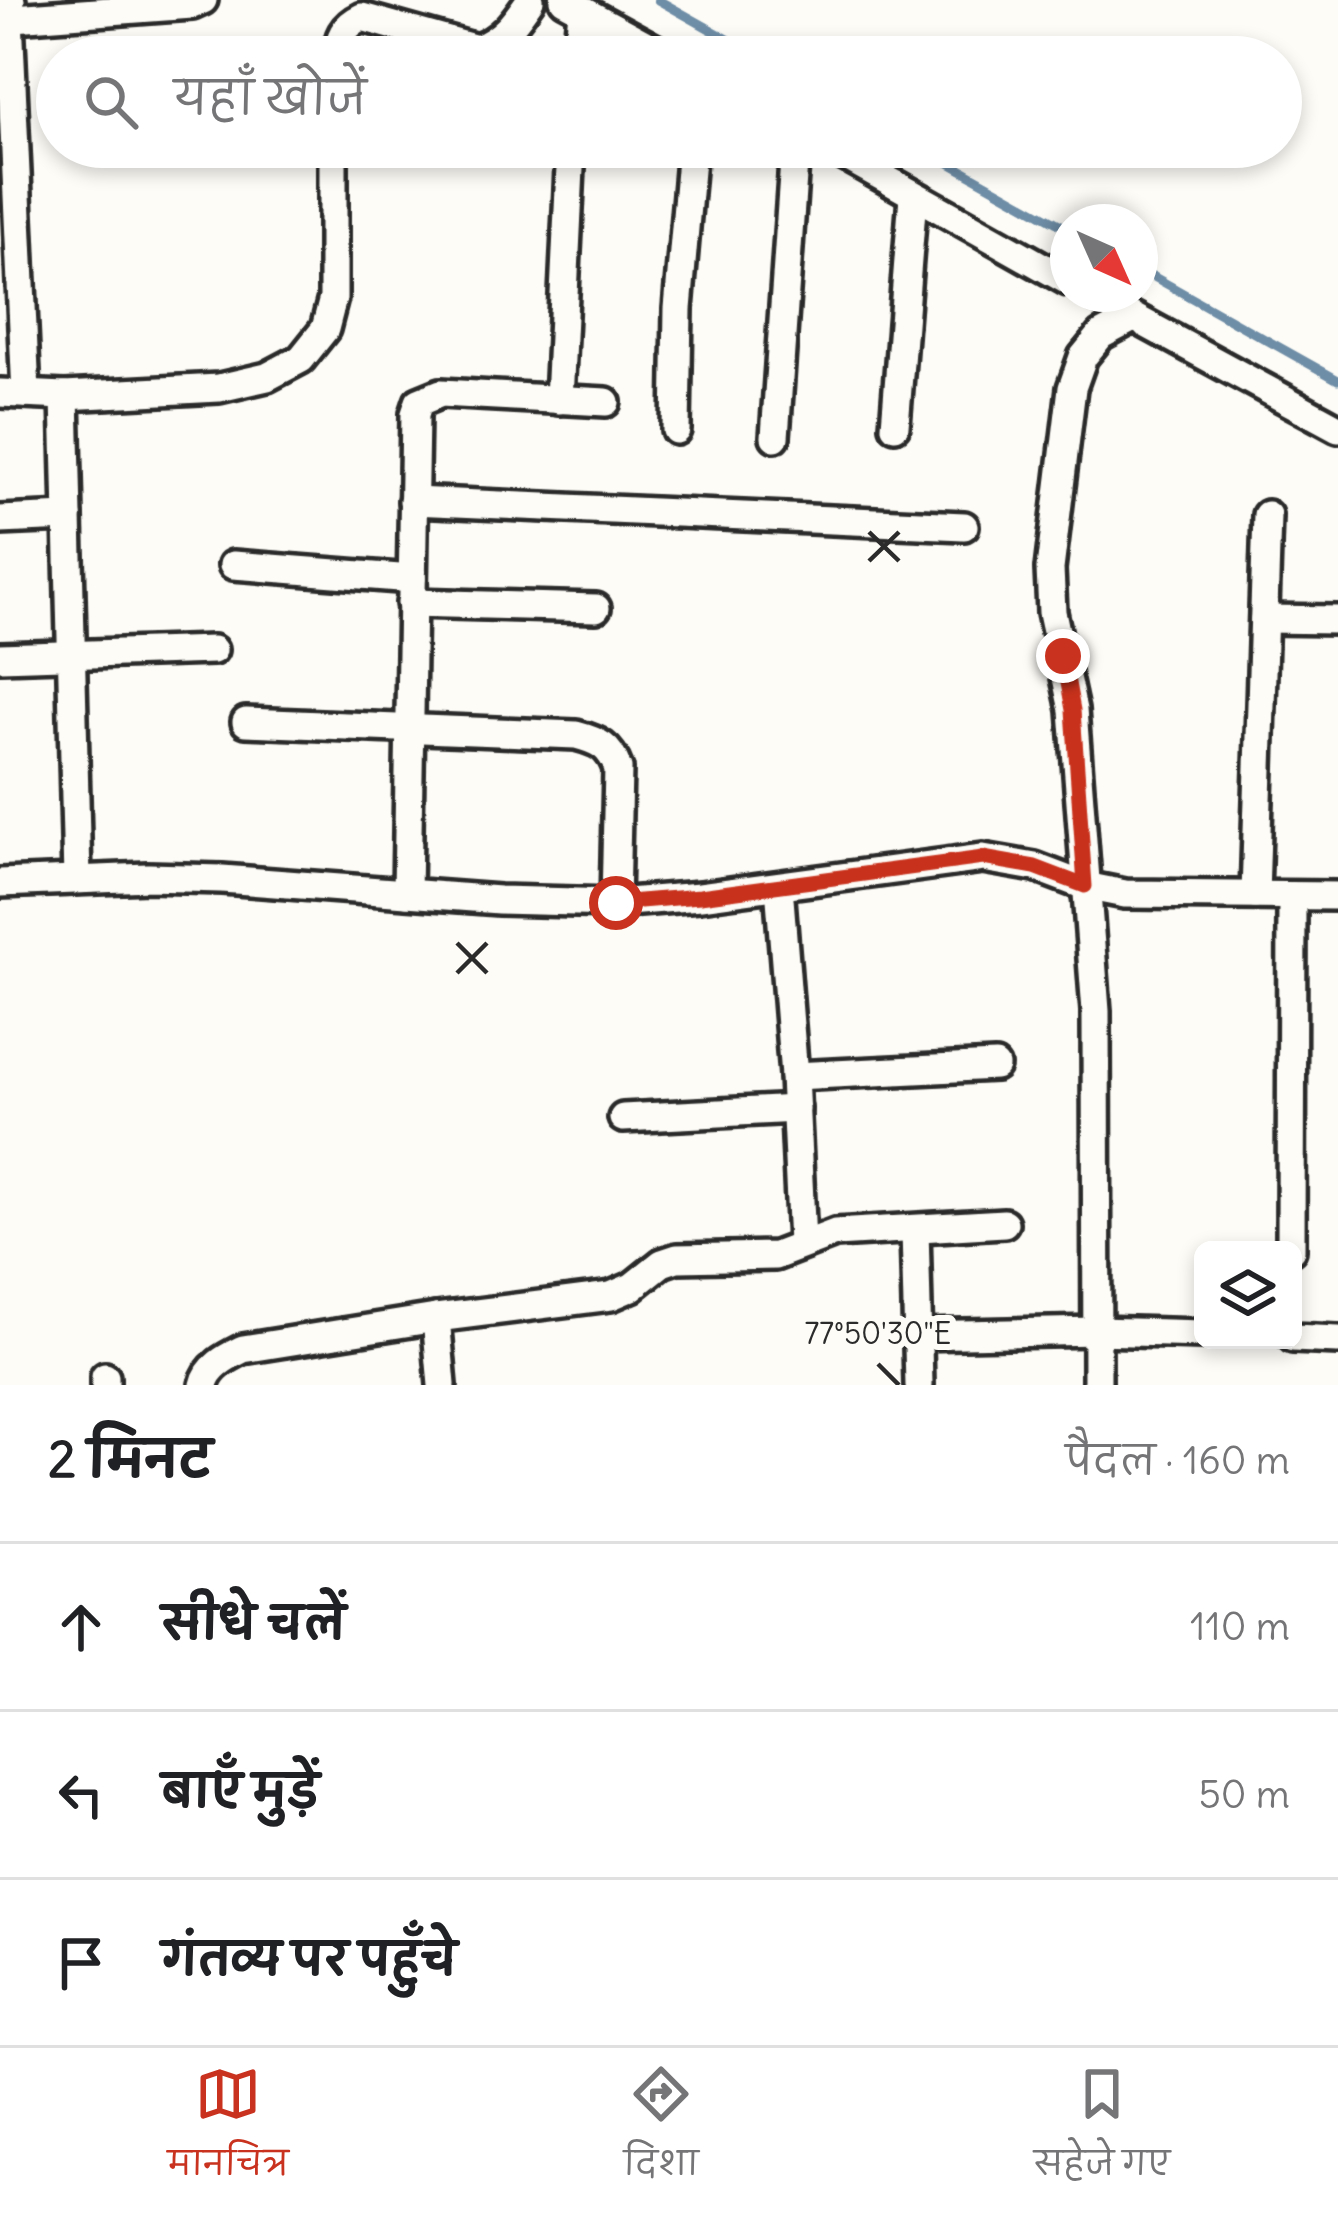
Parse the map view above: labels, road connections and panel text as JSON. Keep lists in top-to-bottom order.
{
  "north": "bottom right",
  "page": {
    "search": "यहाँ खोजें",
    "heading": ["2 मिनट", "पैदल · 160 m"],
    "list": [
      ["सीधे चलें", "110 m"],
      ["बाएँ मुड़ें", "50 m"],
      "गंतव्य पर पहुँचे"
    ],
    "nav": ["मानचित्र", "दिशा", "सहेजे गए"]
  },
  "coordinates": ["77°50'30\"E"]
}
